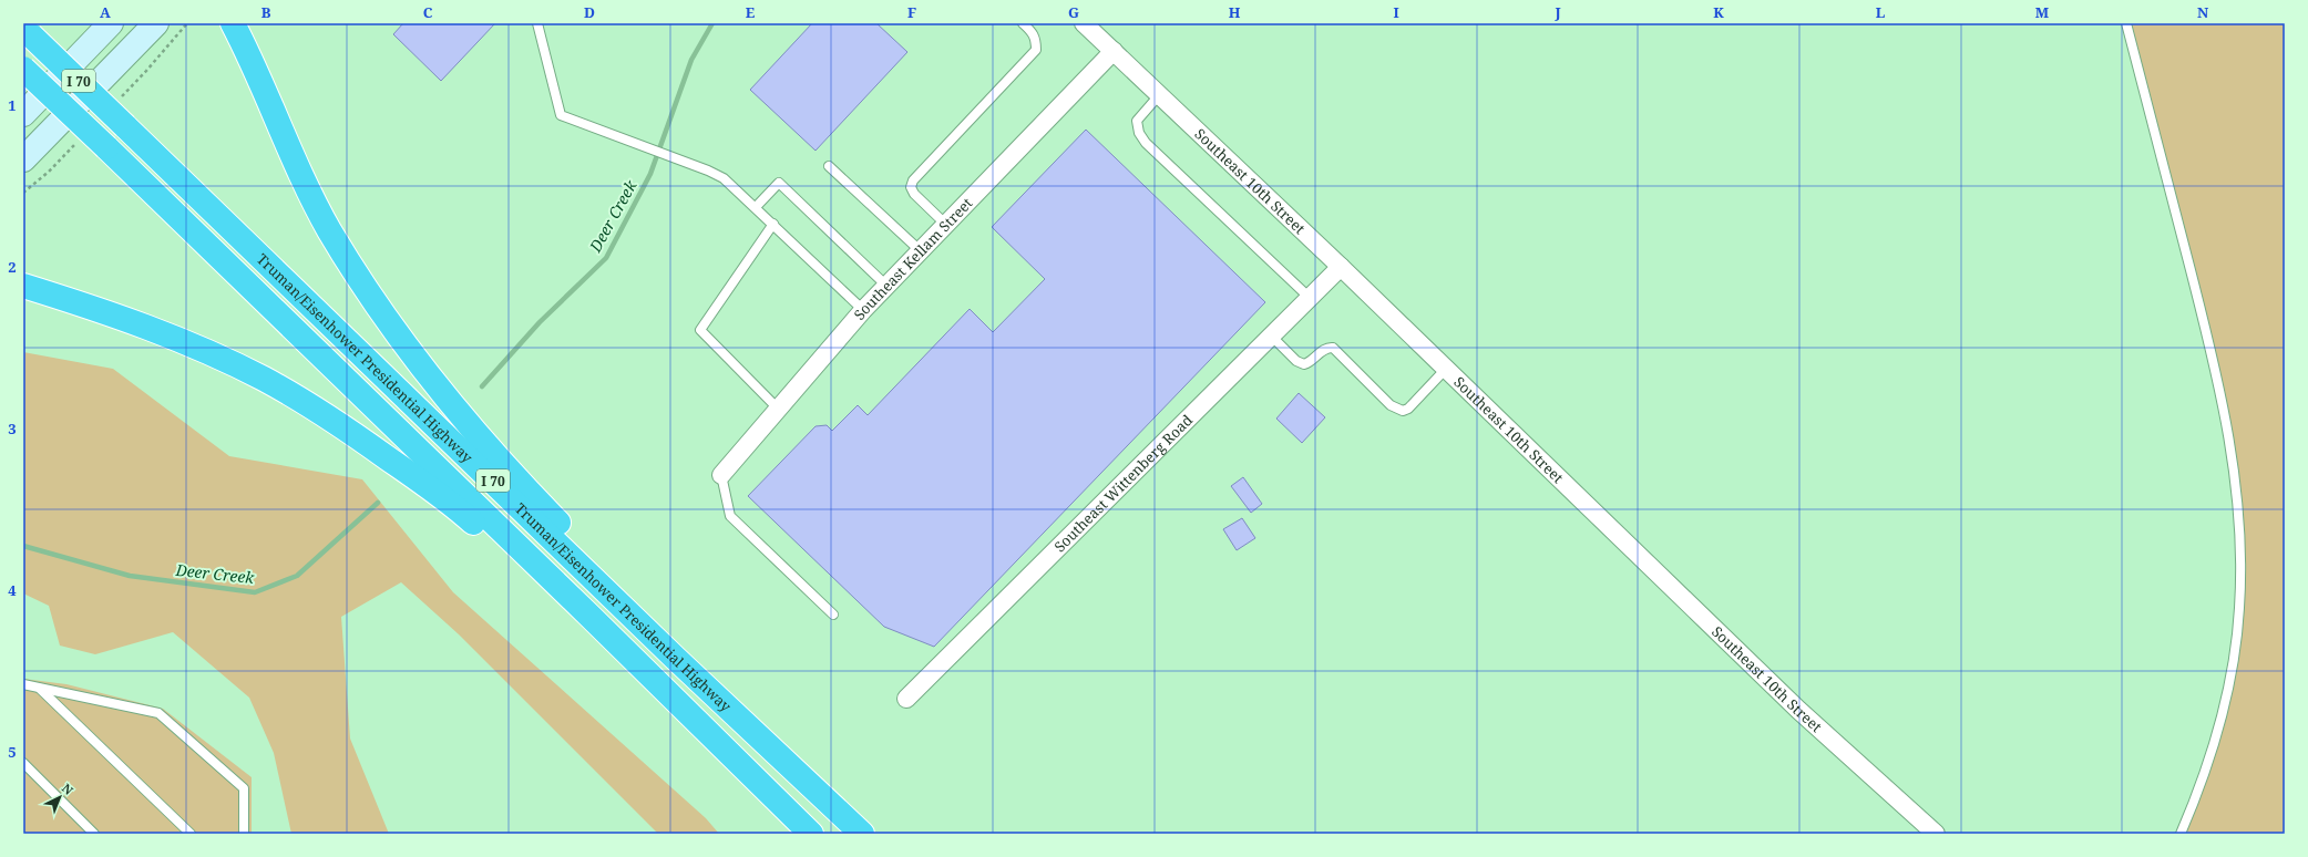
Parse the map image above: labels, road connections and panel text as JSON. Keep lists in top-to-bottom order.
{
  "streets": {
    "highway": ["I 70", "Truman/Eisenhower Presidential Highway"],
    "street": ["Southeast 10th Street", "Southeast Kellam Street", "Southeast Wittenberg Road"]
  },
  "crossings": [
    ["Southeast 10th Street", "Southeast Kellam Street"],
    ["Southeast 10th Street", "Southeast Wittenberg Road"]
  ],
  "water": ["Deer Creek"],
  "north": "top right",
  "grid": {
    "columns": [
      "A",
      "B",
      "C",
      "D",
      "E",
      "F",
      "G",
      "H",
      "I",
      "J",
      "K",
      "L",
      "M",
      "N"
    ],
    "rows": [
      "1",
      "2",
      "3",
      "4",
      "5"
    ]
  }
}
